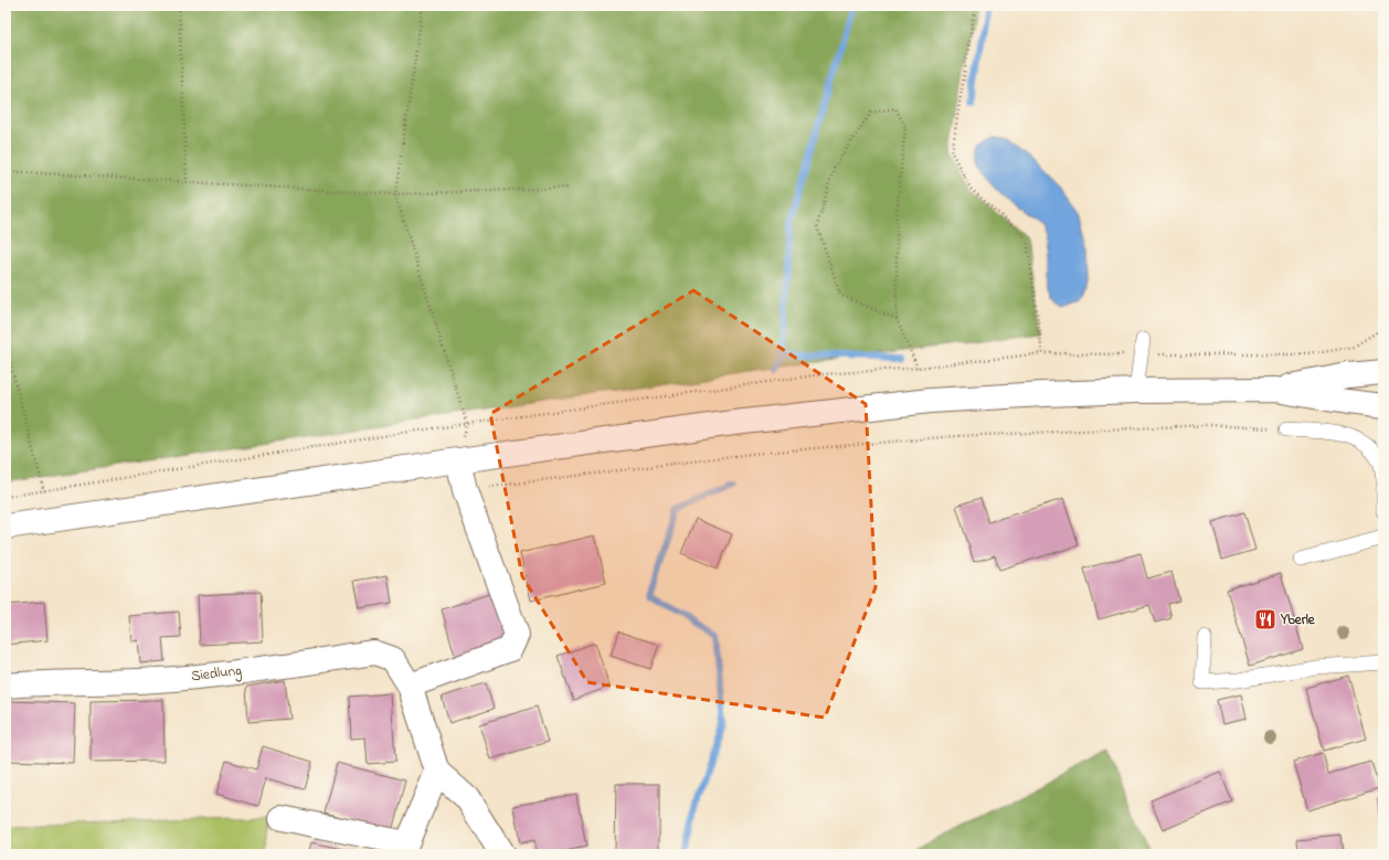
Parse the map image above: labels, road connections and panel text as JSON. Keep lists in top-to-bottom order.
{
  "streets": {
    "main road": ["Siedlung"]
  },
  "places": {
    "restaurant": ["Yberle"]
  }
}
